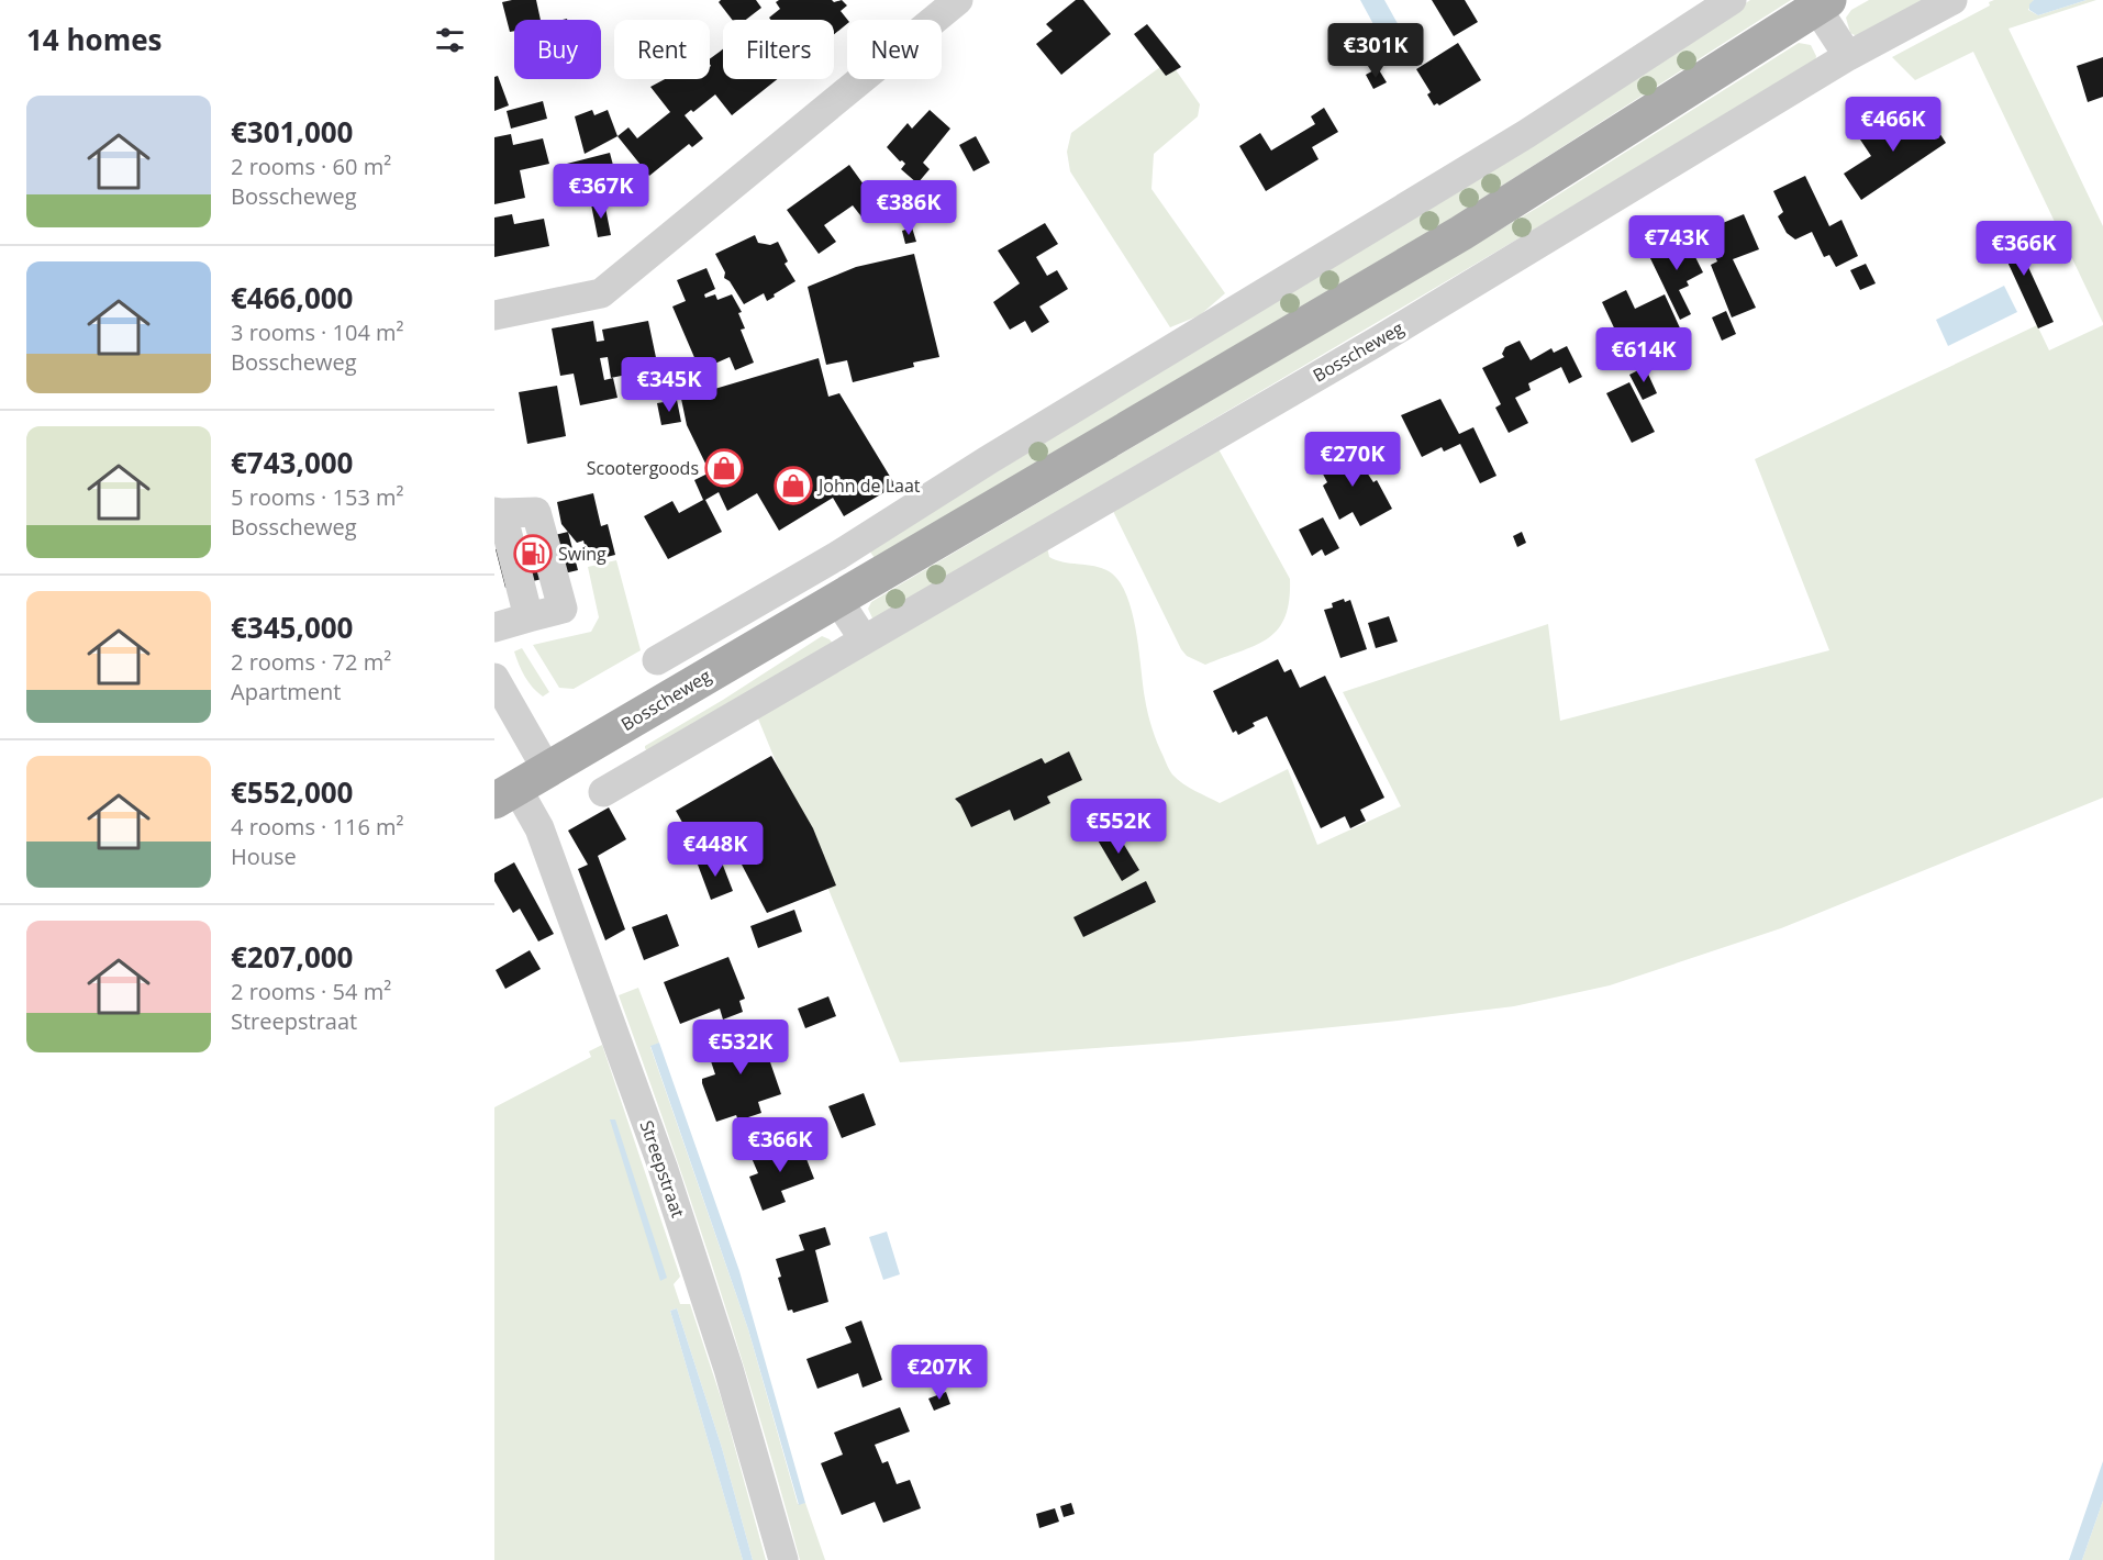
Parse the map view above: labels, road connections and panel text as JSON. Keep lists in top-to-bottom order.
{
  "streets": {
    "main road": ["Bosscheweg"],
    "street": ["Streepstraat"]
  },
  "crossings": [
    ["Bosscheweg", "Streepstraat"]
  ],
  "places": {
    "shop": ["Scootergoods", "John de Laat"],
    "fuel station": ["Swing"]
  },
  "page": {
    "heading": "14 homes",
    "chip": [
      "Buy",
      "Rent",
      "Filters",
      "New"
    ],
    "price": [
      "€301K",
      "€466K",
      "€367K",
      "€386K",
      "€743K",
      "€366K",
      "€614K",
      "€345K",
      "€270K",
      "€552K",
      "€448K",
      "€532K",
      "€366K",
      "€207K"
    ],
    "list": [
      {
        "name": "€301,000",
        "note": "2 rooms · 60 m² · Bosscheweg"
      },
      {
        "name": "€466,000",
        "note": "3 rooms · 104 m² · Bosscheweg"
      },
      {
        "name": "€743,000",
        "note": "5 rooms · 153 m² · Bosscheweg"
      },
      {
        "name": "€345,000",
        "note": "2 rooms · 72 m² · Apartment"
      },
      {
        "name": "€552,000",
        "note": "4 rooms · 116 m² · House"
      },
      {
        "name": "€207,000",
        "note": "2 rooms · 54 m² · Streepstraat"
      }
    ]
  }
}
